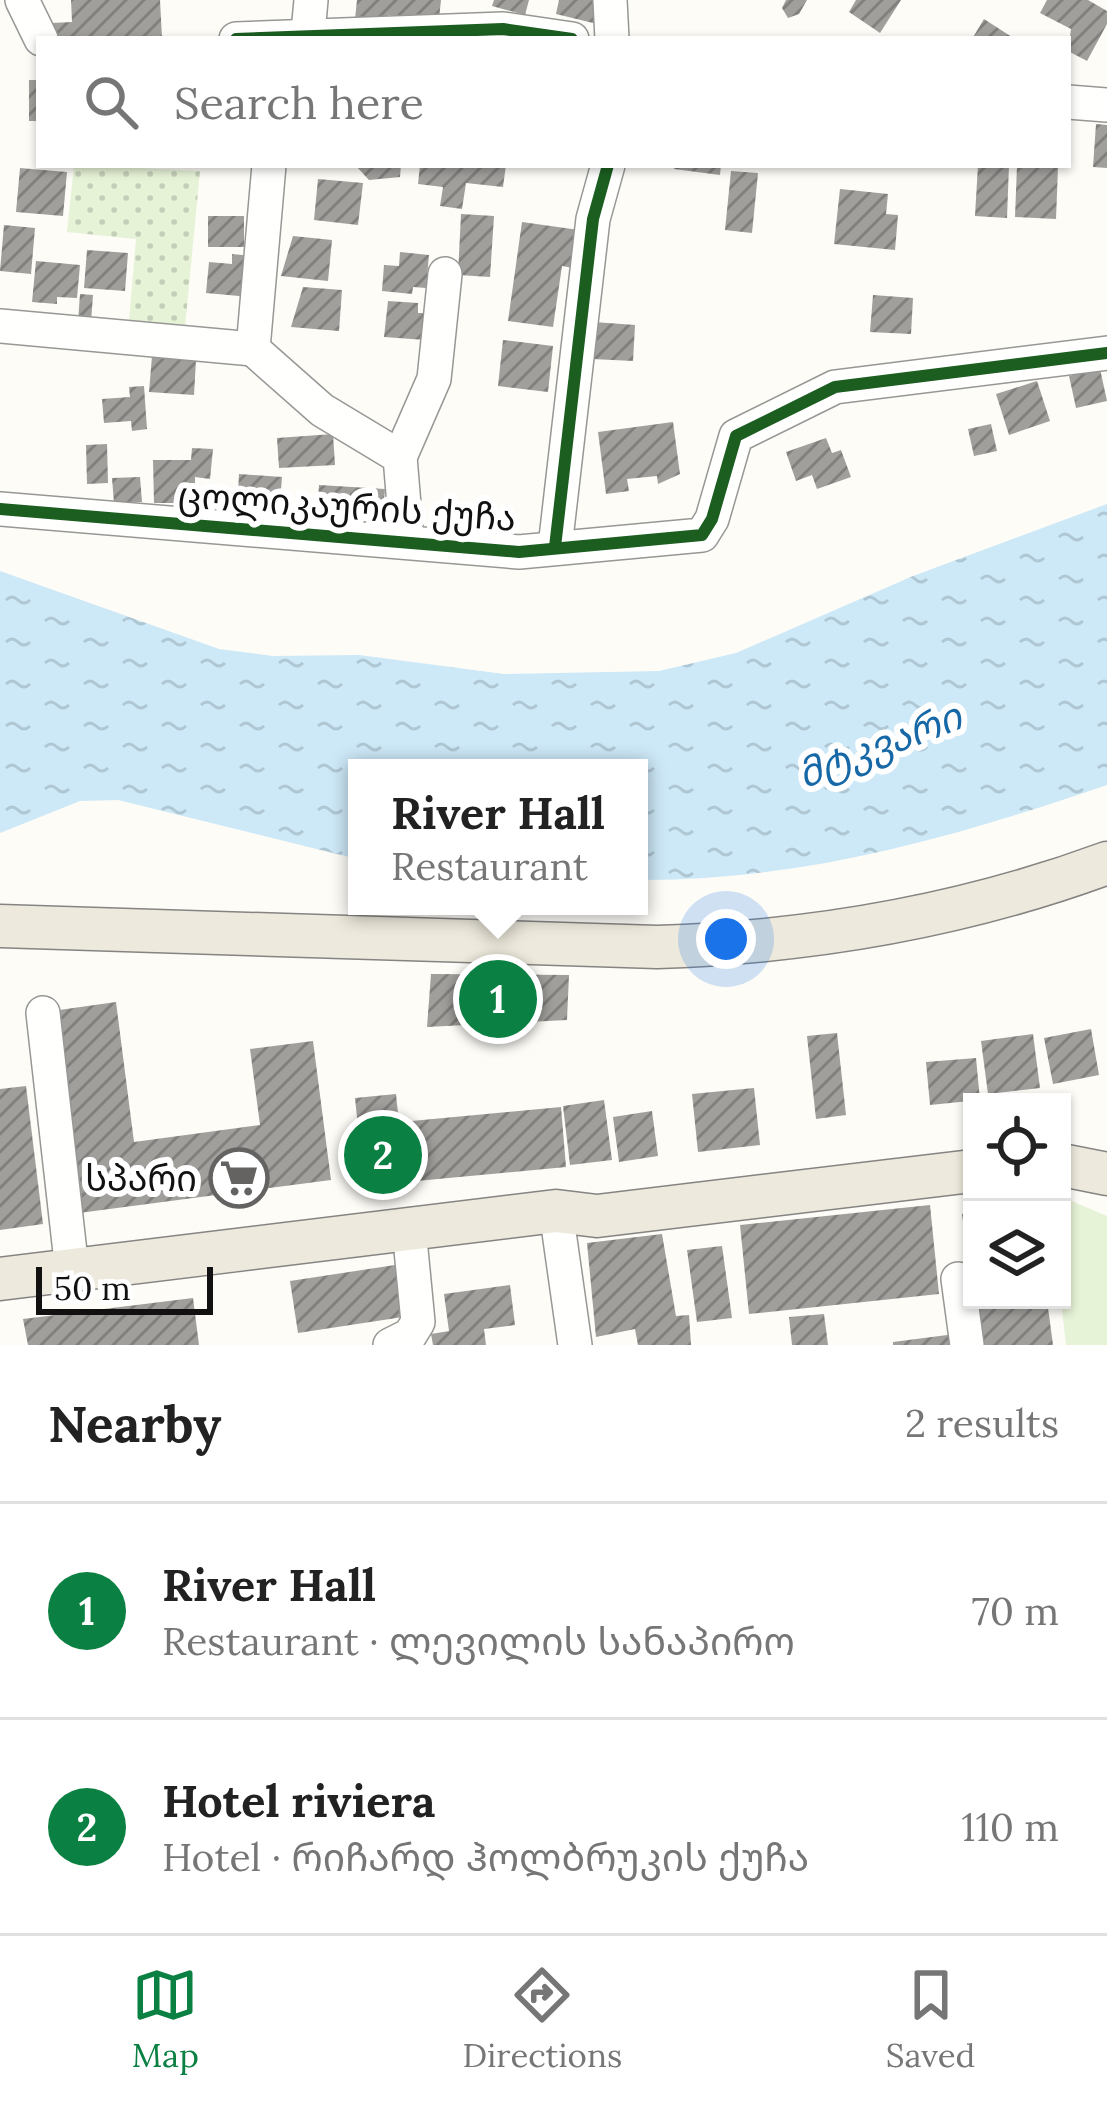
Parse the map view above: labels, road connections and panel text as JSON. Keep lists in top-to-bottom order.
{
  "streets": {
    "street": ["ცოლიკაურის ქუჩა"]
  },
  "water": ["მტკვარი"],
  "places": {
    "supermarket": ["სპარი"]
  },
  "scale_bar": "50 m",
  "page": {
    "search": "Search here",
    "popup": ["River Hall", "Restaurant"],
    "pins": ["1", "2"],
    "scale": "50 m",
    "heading": ["Nearby", "2 results"],
    "list": [
      {
        "mark": "1",
        "name": "River Hall",
        "note": "Restaurant · ლევილის სანაპირო",
        "value": "70 m"
      },
      {
        "mark": "2",
        "name": "Hotel riviera",
        "note": "Hotel · რიჩარდ ჰოლბრუკის ქუჩა",
        "value": "110 m"
      }
    ],
    "nav": ["Map", "Directions", "Saved"]
  }
}
